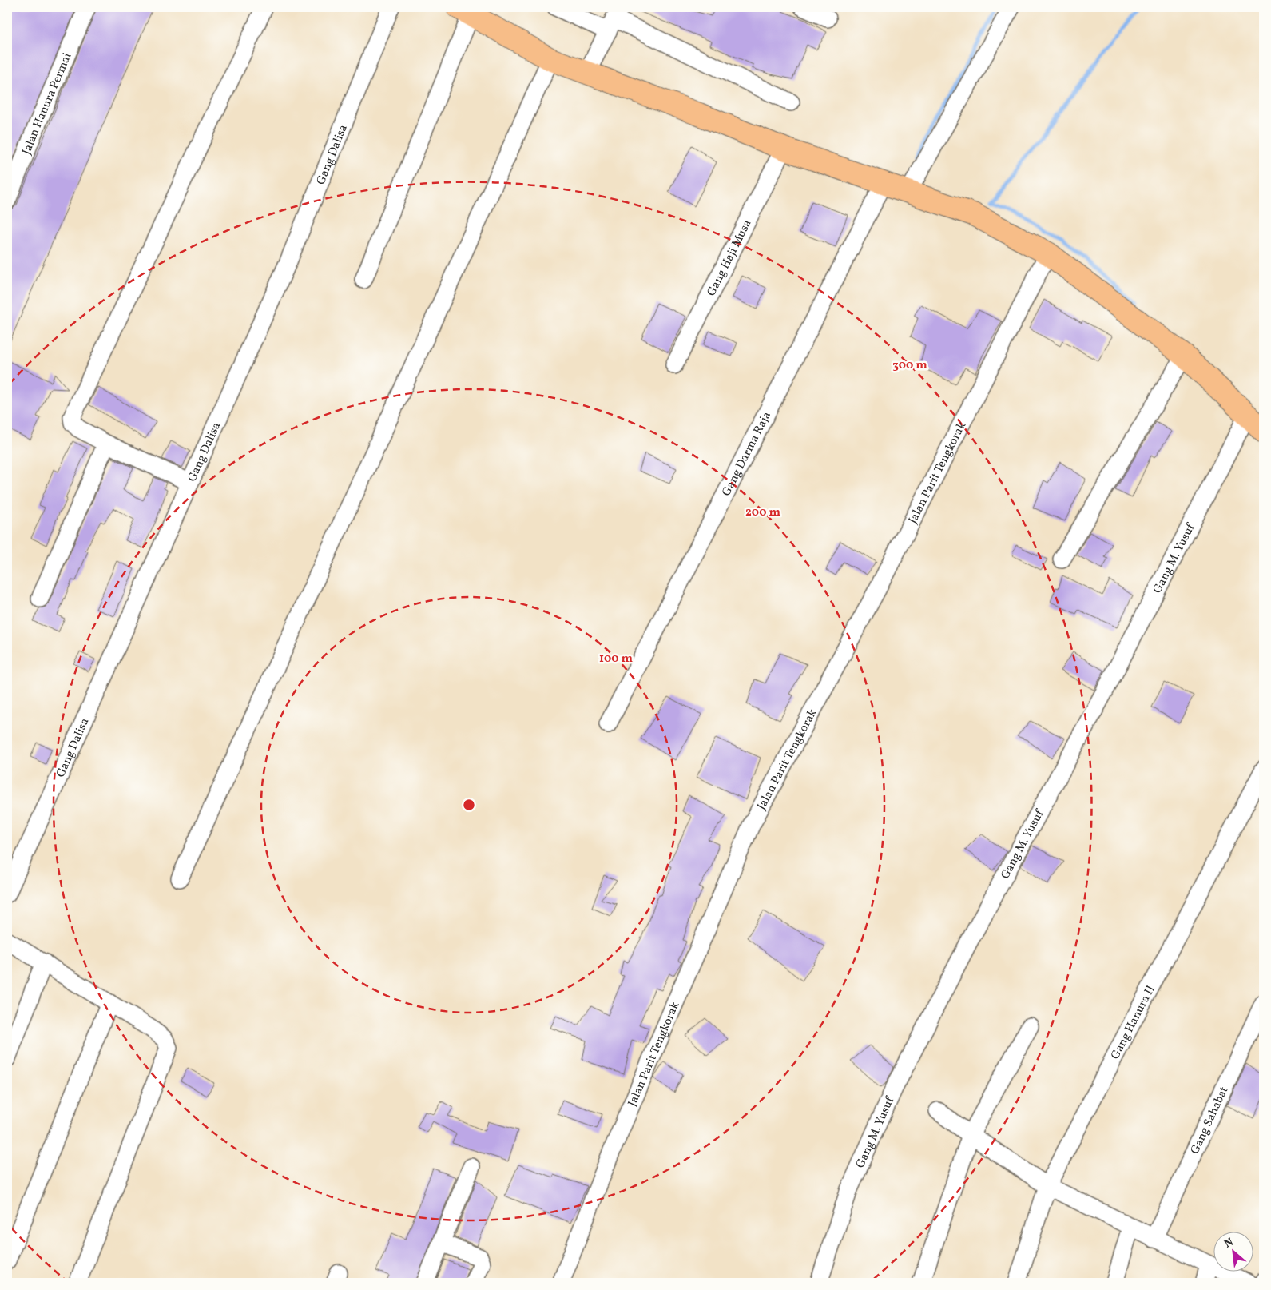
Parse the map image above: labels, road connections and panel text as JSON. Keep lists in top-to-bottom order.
{
  "streets": {
    "street": [
      "Jalan Hanura Permai",
      "Gang Dalisa",
      "Gang Haji Musa",
      "Gang Darma Raja",
      "Jalan Parit Tengkorak",
      "Gang M. Yusuf",
      "Gang Hanura II",
      "Gang Sahabat"
    ]
  },
  "north": "top left",
  "rings": ["300 m", "200 m", "100 m"]
}
